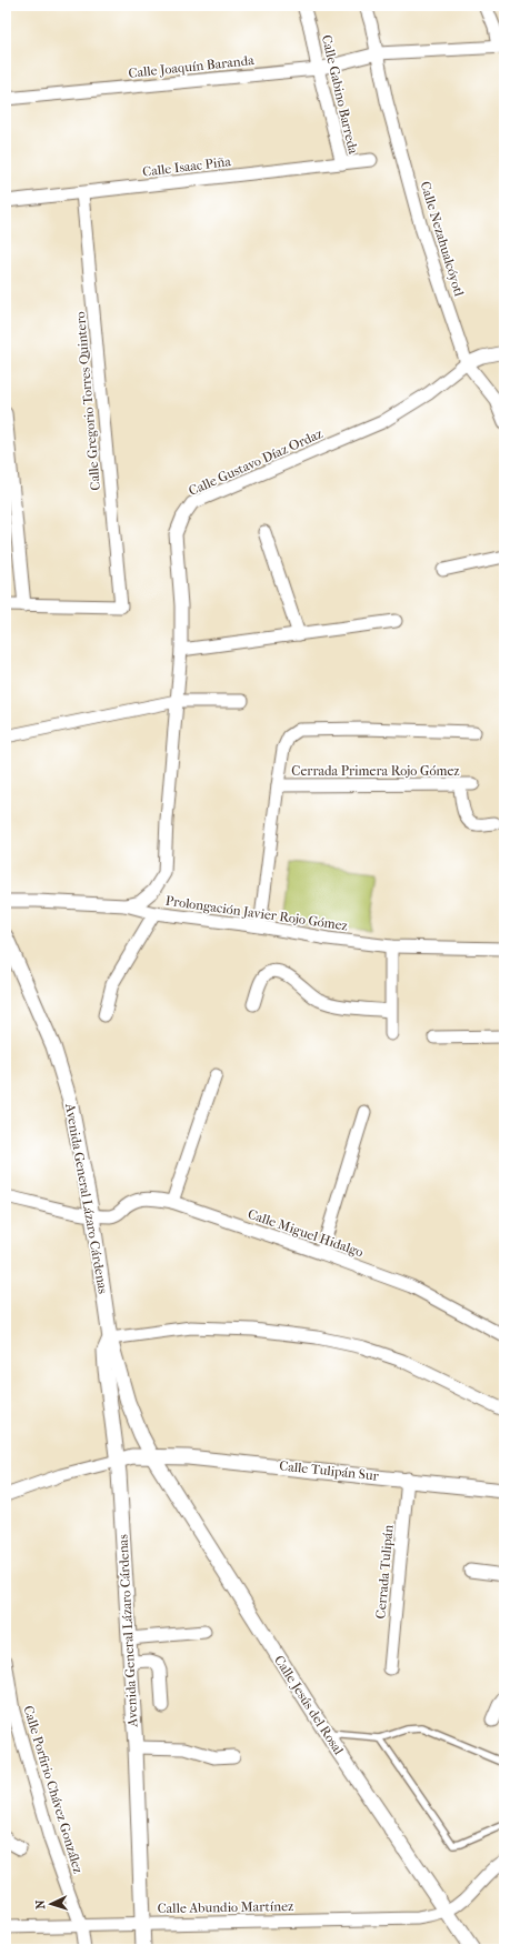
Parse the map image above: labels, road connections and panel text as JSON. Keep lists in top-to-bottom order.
{
  "streets": {
    "street": [
      "Calle Joaquín Baranda",
      "Calle Gabino Barreda",
      "Calle Isaac Piña",
      "Calle Nezahualcóyotl",
      "Calle Gregorio Torres Quintero",
      "Calle Gustavo Díaz Ordaz",
      "Cerrada Primera Rojo Gómez",
      "Prolongación Javier Rojo Gómez",
      "Avenida General Lázaro Cárdenas",
      "Calle Miguel Hidalgo",
      "Calle Tulipán Sur",
      "Cerrada Tulipán",
      "Calle Jesús del Rosal",
      "Calle Porfirio Chávez González",
      "Calle Abundio Martínez"
    ]
  },
  "crossings": [
    ["Calle Joaquín Baranda", "Calle Gabino Barreda"],
    ["Calle Joaquín Baranda", "Calle Nezahualcóyotl"],
    ["Calle Gabino Barreda", "Calle Isaac Piña"],
    ["Calle Isaac Piña", "Calle Gregorio Torres Quintero"],
    ["Calle Nezahualcóyotl", "Calle Gustavo Díaz Ordaz"],
    ["Calle Gustavo Díaz Ordaz", "Prolongación Javier Rojo Gómez"],
    ["Avenida General Lázaro Cárdenas", "Calle Miguel Hidalgo"],
    ["Avenida General Lázaro Cárdenas", "Calle Tulipán Sur"],
    ["Avenida General Lázaro Cárdenas", "Calle Jesús del Rosal"],
    ["Avenida General Lázaro Cárdenas", "Calle Abundio Martínez"],
    ["Calle Tulipán Sur", "Cerrada Tulipán"],
    ["Calle Tulipán Sur", "Calle Jesús del Rosal"],
    ["Calle Jesús del Rosal", "Calle Abundio Martínez"],
    ["Calle Porfirio Chávez González", "Calle Abundio Martínez"]
  ],
  "north": "left"
}
